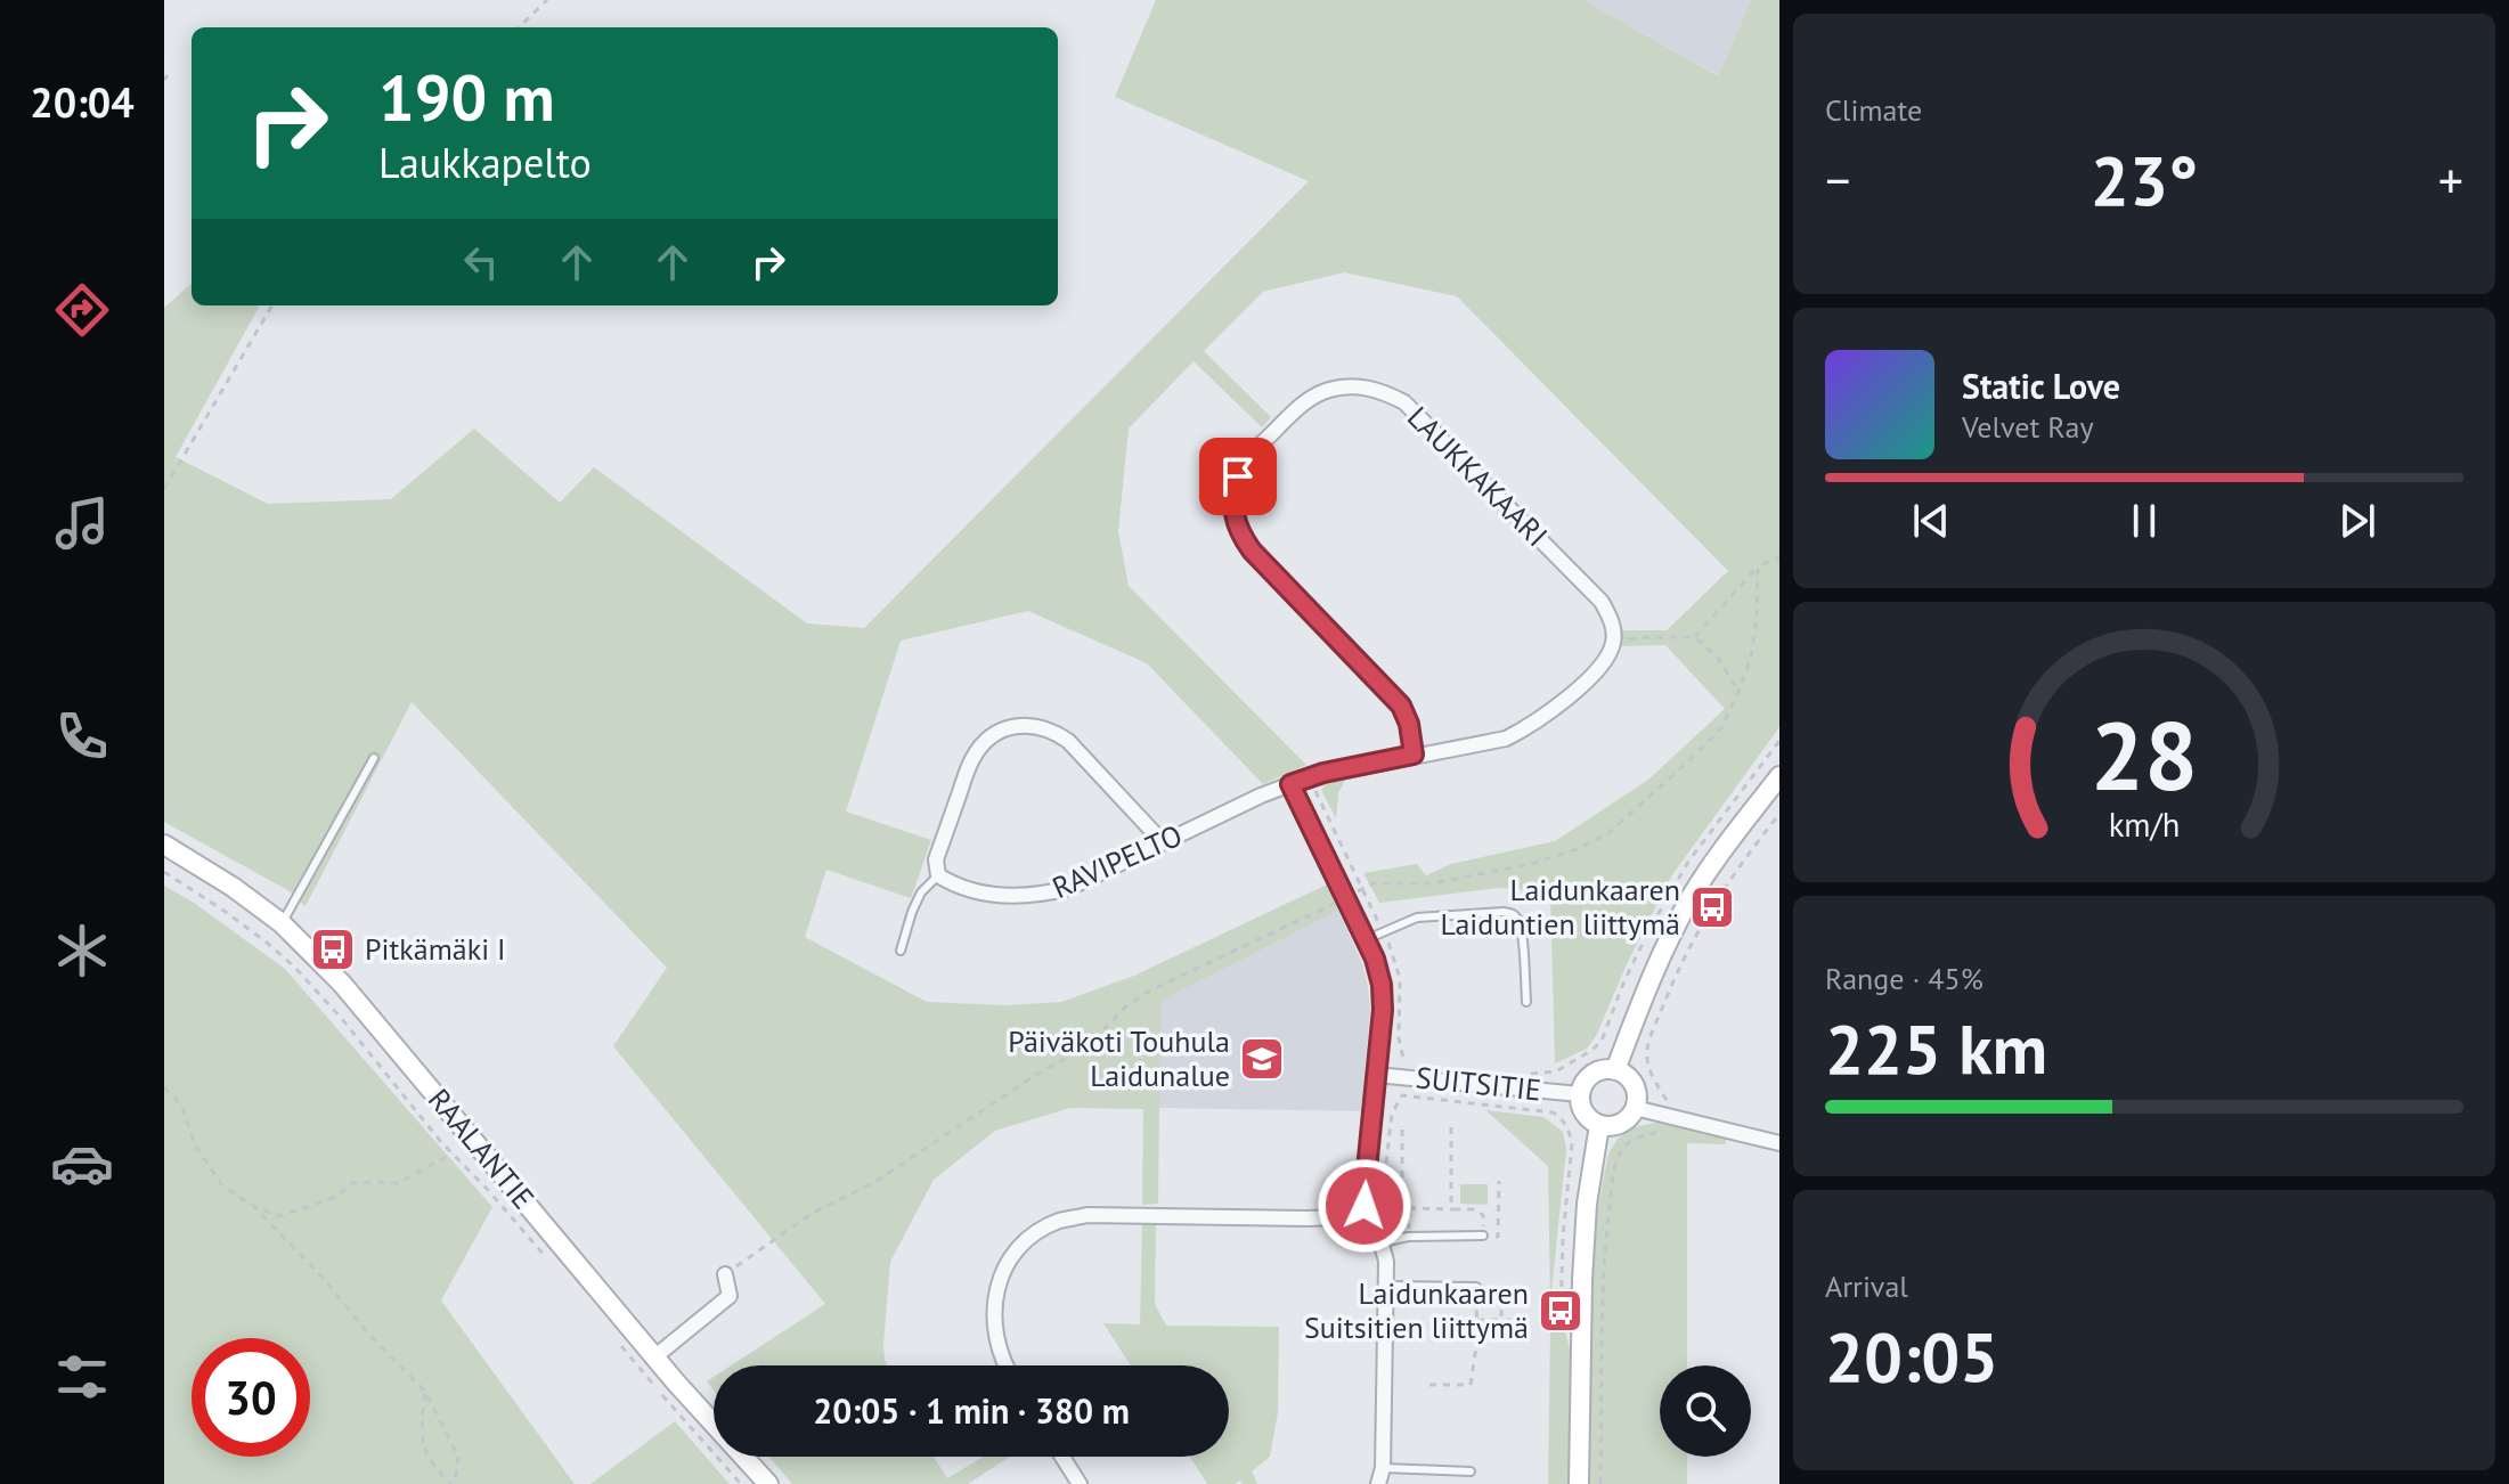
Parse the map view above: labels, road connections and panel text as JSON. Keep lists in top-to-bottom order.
{
  "streets": {
    "street": [
      "LAUKKAKAARI",
      "RAVIPELTO",
      "SUITSITIE",
      "RAALANTIE"
    ]
  },
  "crossings": [
    ["LAUKKAKAARI", "RAVIPELTO"]
  ],
  "places": {
    "bus stop": ["Laidunkaaren Laiduntien liittymä", "Pitkämäki I", "Laidunkaaren Suitsitien liittymä"],
    "school or university": ["Päiväkoti Touhula Laidunalue"]
  },
  "page": {
    "tabs": "20:04",
    "tile": [
      "Climate",
      ["Range · 45%", "225 km"],
      ["Arrival", "20:05"]
    ],
    "turn": ["190 m", "Laukkapelto"],
    "heat": ["−", "23°", "+"],
    "song": ["Static Love", "Velvet Ray"],
    "limit": "30",
    "trip": "20:05 · 1 min · 380 m",
    "gauge": ["28", "km/h"]
  }
}
